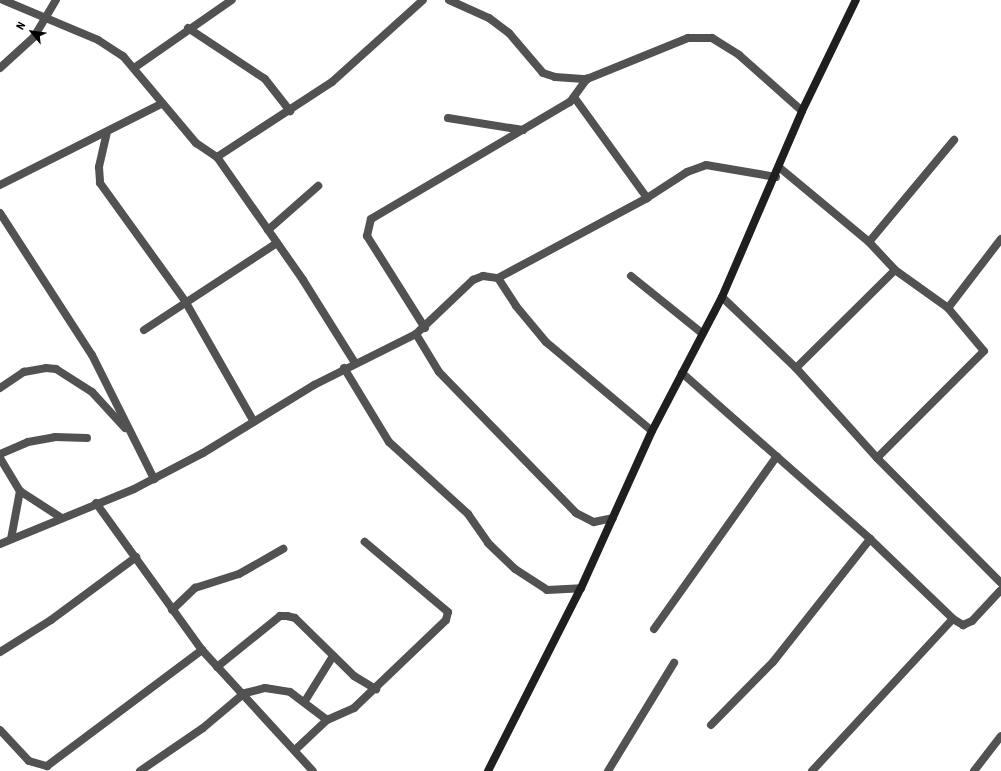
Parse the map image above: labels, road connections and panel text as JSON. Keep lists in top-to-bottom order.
{
  "north": "top left"
}
